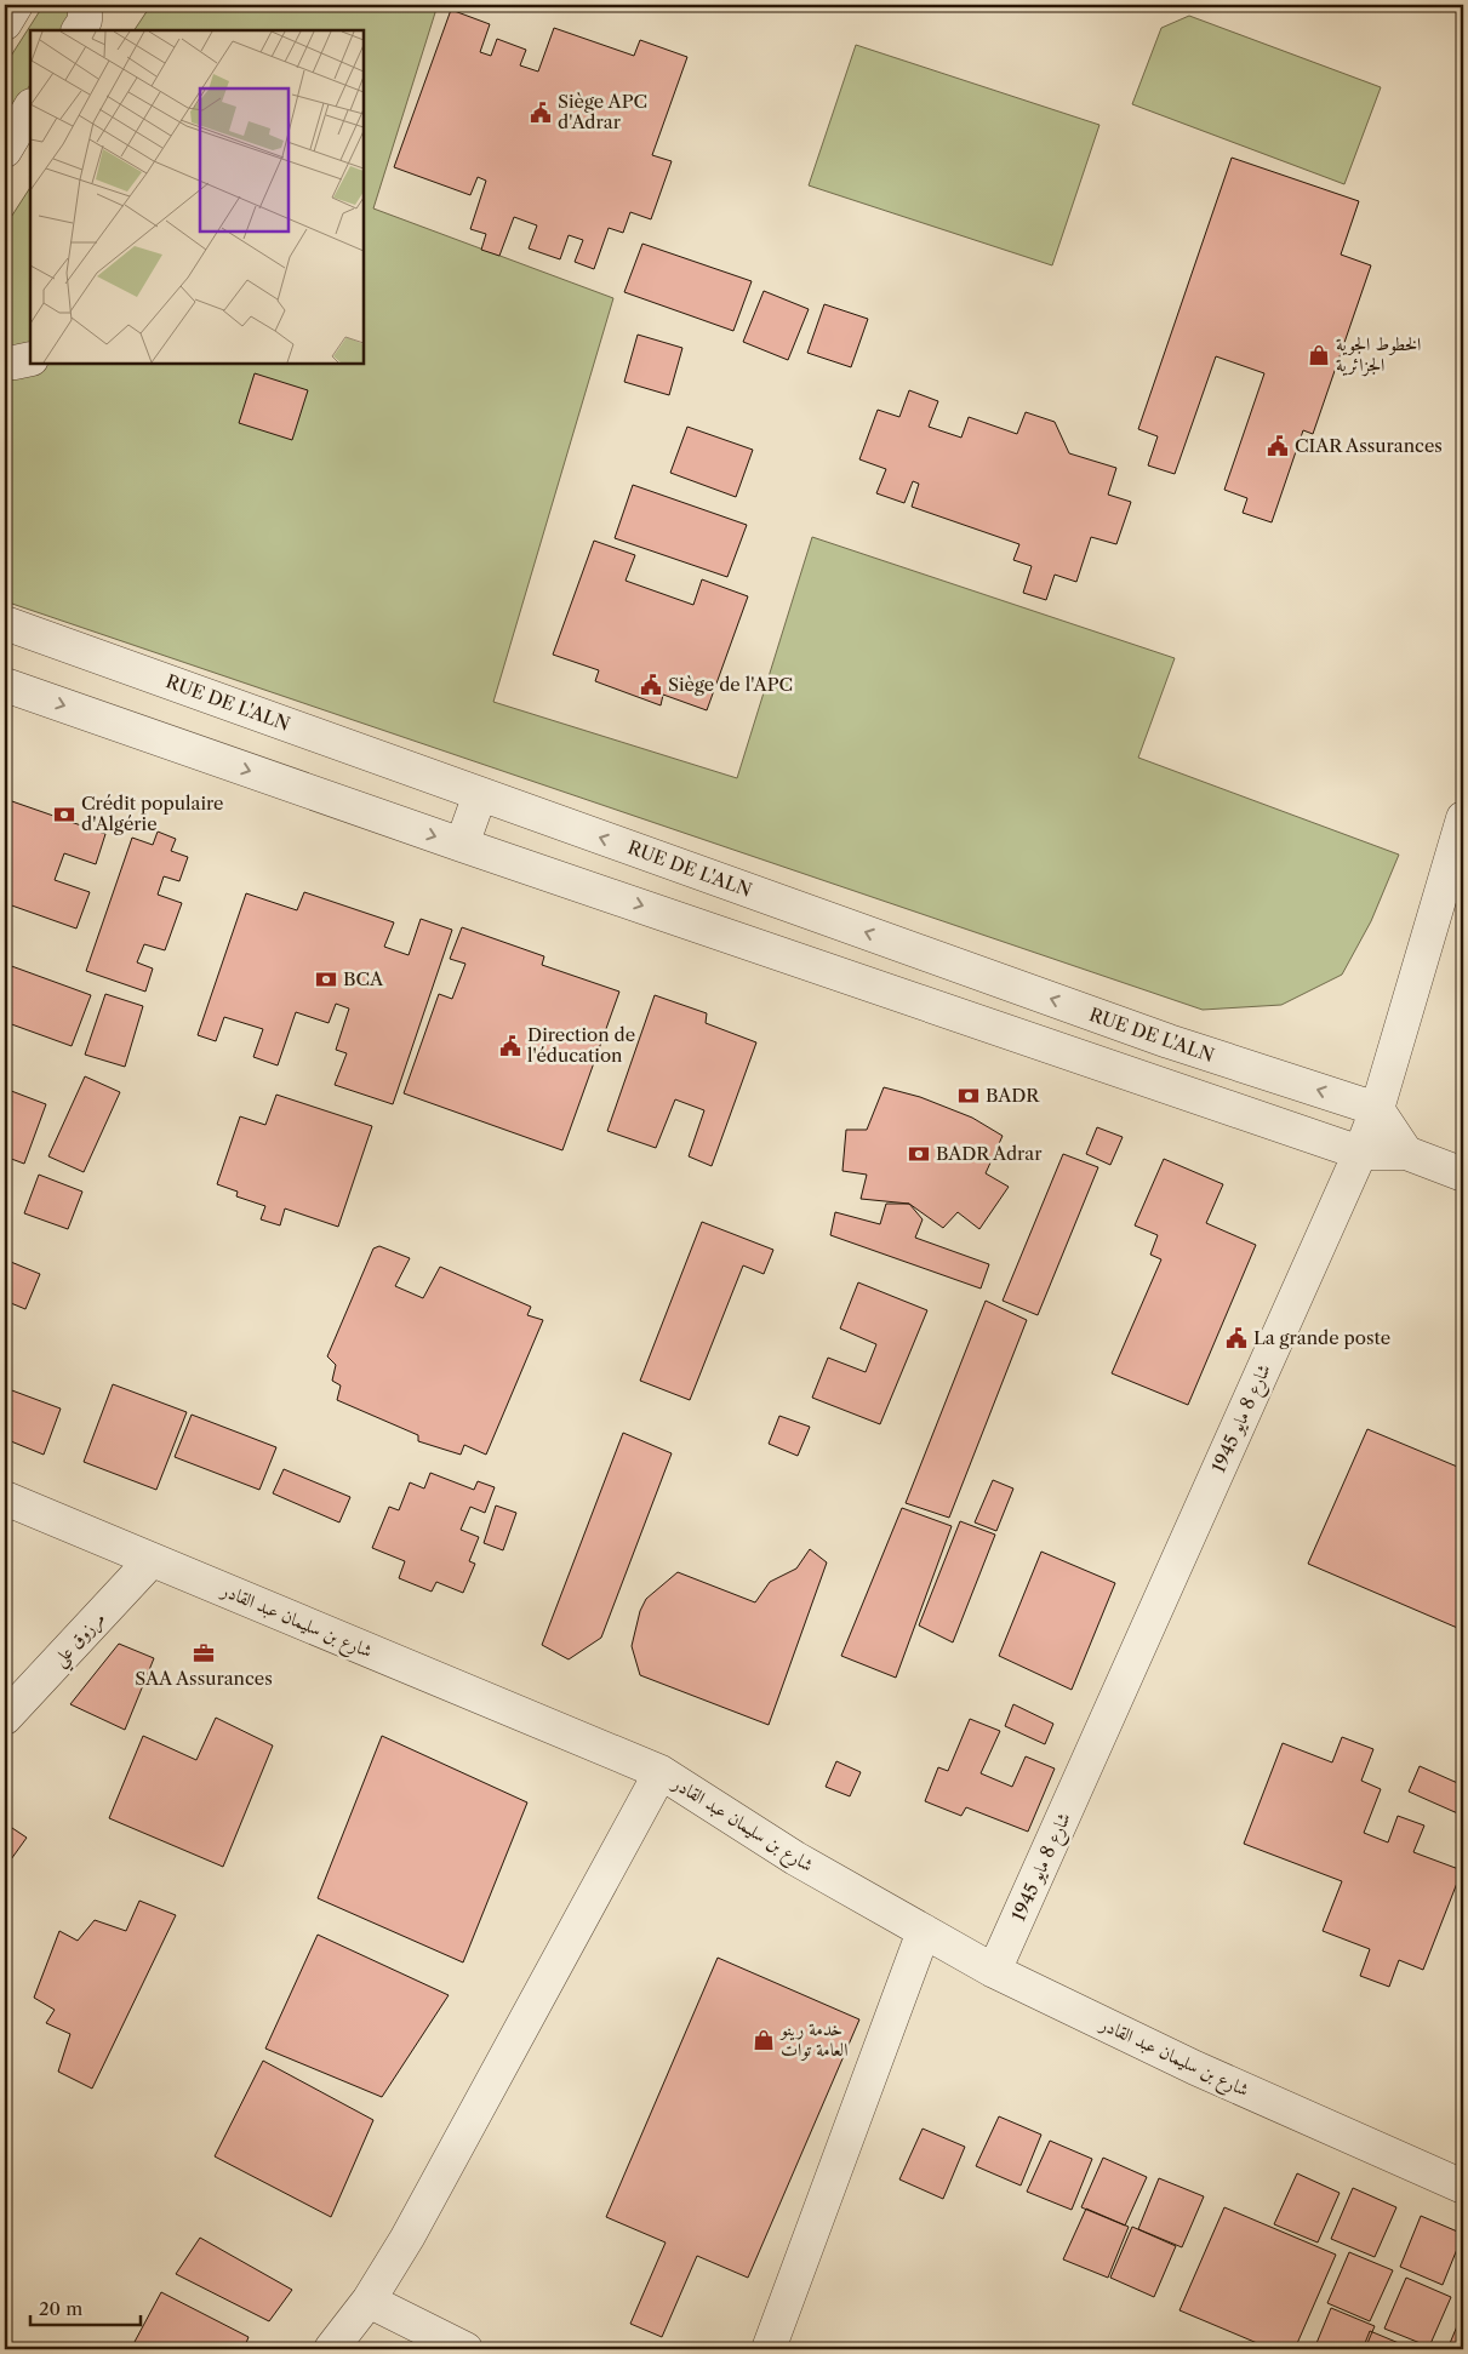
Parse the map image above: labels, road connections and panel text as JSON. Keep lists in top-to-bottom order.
{
  "streets": {
    "street": [
      "RUE DE L'ALN",
      "شارع 8 مايو 1945",
      "شارع بن سليمان عبد القادر",
      "مرزوق علي"
    ]
  },
  "crossings": [
    ["RUE DE L'ALN", "شارع 8 مايو 1945"],
    ["شارع 8 مايو 1945", "شارع بن سليمان عبد القادر"],
    ["شارع بن سليمان عبد القادر", "مرزوق علي"]
  ],
  "places": {
    "public building": [
      "Siège APC d'Adrar",
      "CIAR Assurances",
      "Siège de l'APC",
      "Direction de l'éducation",
      "La grande poste"
    ],
    "shop": ["الخطوط الجوية الجزائرية", "خدمة رينو العامة توات"],
    "bank": [
      "Crédit populaire d'Algérie",
      "BCA",
      "BADR",
      "BADR Adrar"
    ],
    "office": ["SAA Assurances"]
  },
  "scale_bar": "20 m"
}
